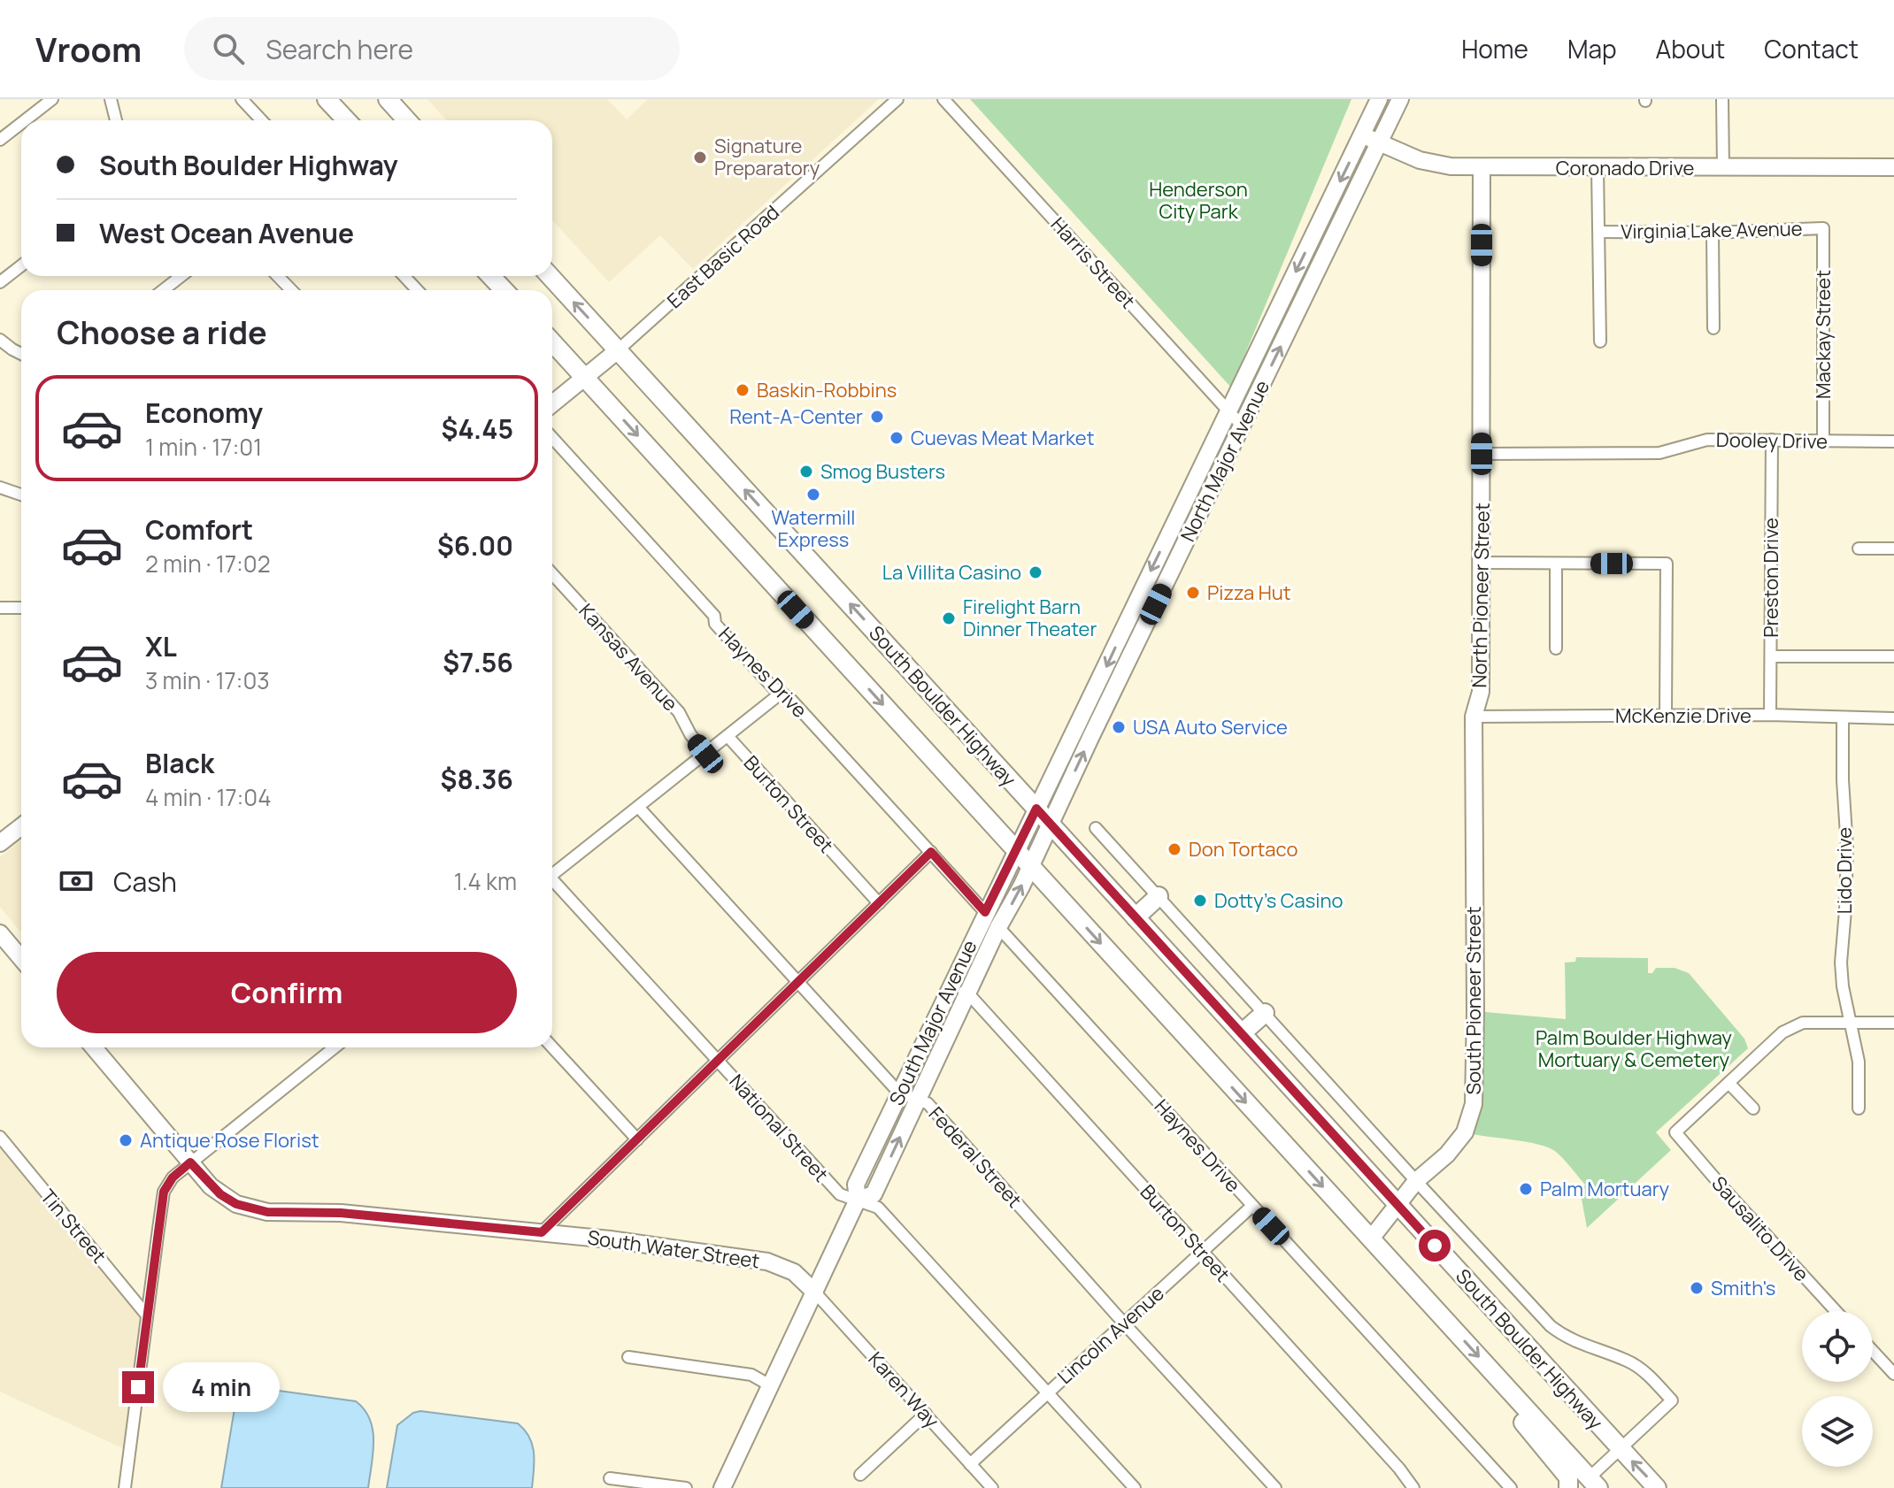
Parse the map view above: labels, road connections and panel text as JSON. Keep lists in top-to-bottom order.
{
  "streets": {
    "main road": ["South Boulder Highway"],
    "street": [
      "Coronado Drive",
      "Virginia Lake Avenue",
      "East Basic Road",
      "Harris Street",
      "Mackay Street",
      "Dooley Drive",
      "North Major Avenue",
      "Preston Drive",
      "North Pioneer Street",
      "Kansas Avenue",
      "Haynes Drive",
      "McKenzie Drive",
      "Burton Street",
      "Lido Drive",
      "South Pioneer Street",
      "South Major Avenue",
      "National Street",
      "Federal Street",
      "Tin Street",
      "Sausalito Drive",
      "South Water Street",
      "Lincoln Avenue",
      "Karen Way"
    ]
  },
  "crossings": [
    ["Coronado Drive", "North Major Avenue"],
    ["Coronado Drive", "North Pioneer Street"],
    ["Virginia Lake Avenue", "Mackay Street"],
    ["East Basic Road", "South Boulder Highway"],
    ["Harris Street", "North Major Avenue"],
    ["Mackay Street", "Dooley Drive"],
    ["Dooley Drive", "Preston Drive"],
    ["Dooley Drive", "North Pioneer Street"],
    ["North Major Avenue", "South Boulder Highway"],
    ["North Major Avenue", "South Major Avenue"],
    ["Preston Drive", "McKenzie Drive"],
    ["North Pioneer Street", "McKenzie Drive"],
    ["North Pioneer Street", "South Pioneer Street"],
    ["Haynes Drive", "South Major Avenue"],
    ["Haynes Drive", "Lincoln Avenue"],
    ["South Boulder Highway", "South Pioneer Street"],
    ["South Boulder Highway", "South Major Avenue"],
    ["McKenzie Drive", "Lido Drive"],
    ["Burton Street", "South Major Avenue"],
    ["Burton Street", "Lincoln Avenue"],
    ["South Major Avenue", "National Street"],
    ["South Major Avenue", "Federal Street"],
    ["South Major Avenue", "South Water Street"],
    ["South Major Avenue", "Karen Way"],
    ["National Street", "Lincoln Avenue"],
    ["Federal Street", "Lincoln Avenue"],
    ["South Water Street", "Karen Way"],
    ["Lincoln Avenue", "Karen Way"]
  ],
  "parks": ["Henderson City Park", "Palm Boulder Highway Mortuary & Cemetery"],
  "places": [
    "Signature Preparatory",
    "Baskin-Robbins",
    "Rent-A-Center",
    "Cuevas Meat Market",
    "Smog Busters",
    "Watermill Express",
    "La Villita Casino",
    "Pizza Hut",
    "Firelight Barn Dinner Theater",
    "USA Auto Service",
    "Don Tortaco",
    "Dotty's Casino",
    "Antique Rose Florist",
    "Palm Mortuary",
    "Smith's"
  ],
  "page": {
    "header": "Vroom",
    "search": "Search here",
    "nav": [
      "Home",
      "Map",
      "About",
      "Contact"
    ],
    "banner": ["South Boulder Highway", "West Ocean Avenue"],
    "heading": "Choose a ride",
    "list": [
      {
        "name": "Economy",
        "note": "1 min · 17:01",
        "value": "$4.45"
      },
      {
        "name": "Comfort",
        "note": "2 min · 17:02",
        "value": "$6.00"
      },
      {
        "name": "XL",
        "note": "3 min · 17:03",
        "value": "$7.56"
      },
      {
        "name": "Black",
        "note": "4 min · 17:04",
        "value": "$8.36"
      }
    ],
    "pay": ["Cash", "1.4 km"],
    "buttons": "Confirm",
    "bubble": "4 min"
  }
}
